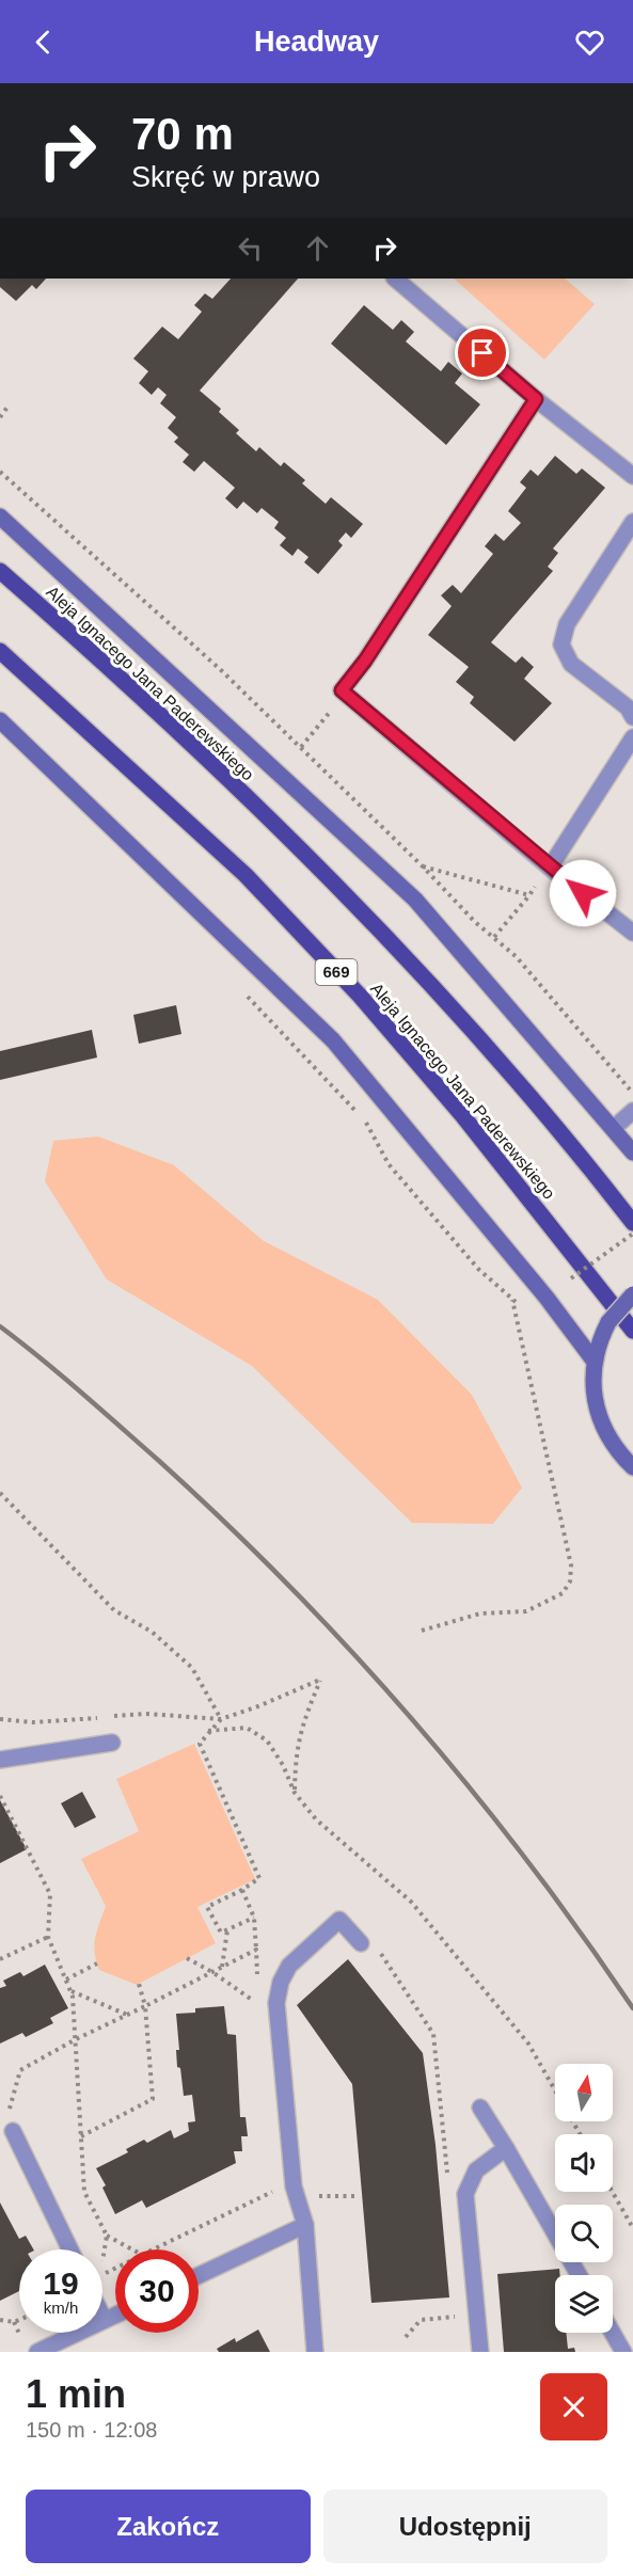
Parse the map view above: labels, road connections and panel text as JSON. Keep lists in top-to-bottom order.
{
  "streets": {
    "main road": ["Aleja Ignacego Jana Paderewskiego", "669"]
  },
  "north": "top",
  "page": {
    "header": "Headway",
    "turn": ["70 m", "Skręć w prawo"],
    "speed": "19 km/h",
    "limit": "30",
    "heading": ["1 min", "150 m · 12:08"],
    "buttons": ["Zakończ", "Udostępnij"]
  }
}
